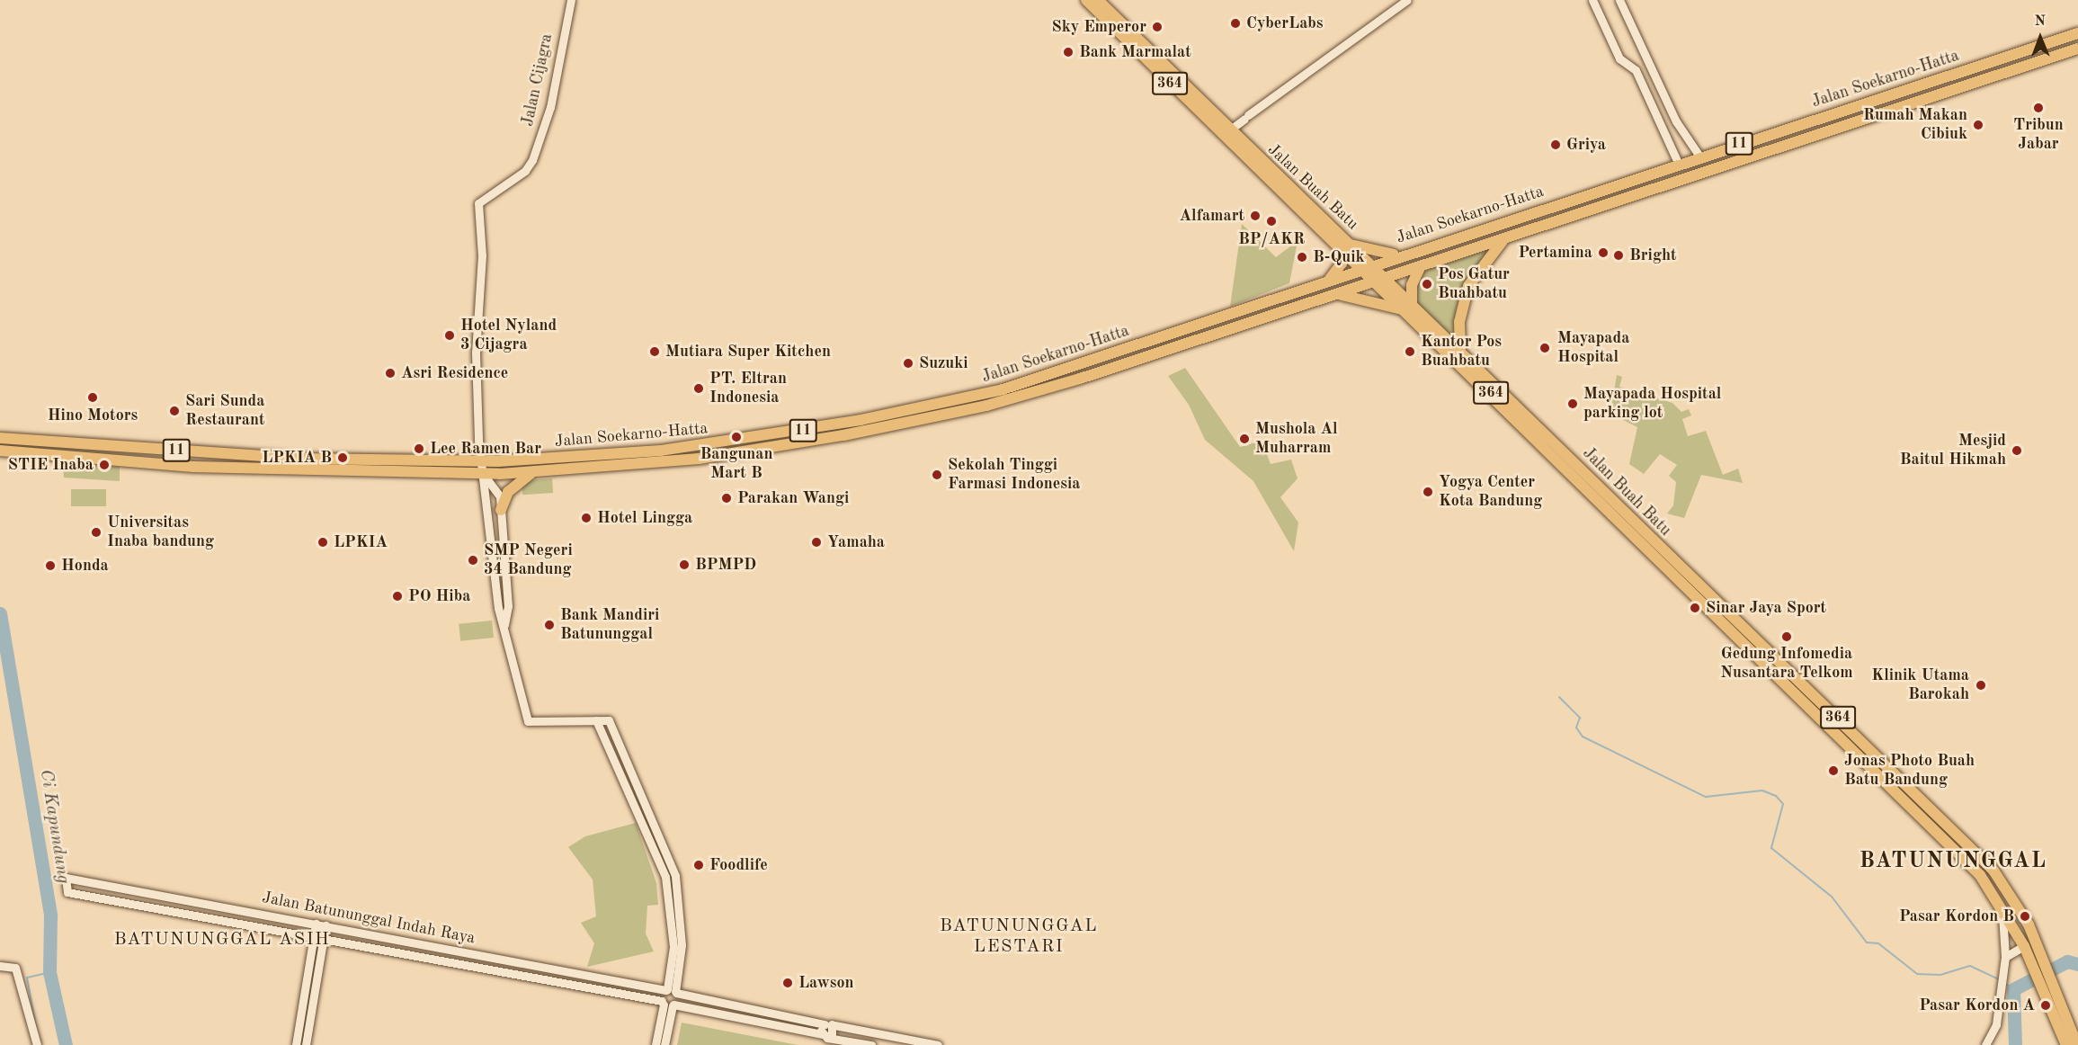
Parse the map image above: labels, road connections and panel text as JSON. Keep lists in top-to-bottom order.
{
  "streets": {
    "main road": [
      "Jalan Soekarno-Hatta",
      "364",
      "11",
      "Jalan Buah Batu"
    ],
    "street": ["Jalan Cijagra", "Jalan Batununggal Indah Raya"]
  },
  "crossings": [
    ["Jalan Soekarno-Hatta", "Jalan Cijagra"],
    ["Jalan Soekarno-Hatta", "Jalan Buah Batu"]
  ],
  "districts": ["BATUNUNGGAL", "BATUNUNGGAL LESTARI", "BATUNUNGGAL ASIH"],
  "water": ["Ci Kapundung"],
  "places": [
    "CyberLabs",
    "Sky Emperor",
    "Bank Marmalat",
    "Tribun Jabar",
    "Rumah Makan Cibiuk",
    "Griya",
    "Alfamart",
    "BP/AKR",
    "Pertamina",
    "Bright",
    "B-Quik",
    "Pos Gatur Buahbatu",
    "Hotel Nyland 3 Cijagra",
    "Mayapada Hospital",
    "Mutiara Super Kitchen",
    "Kantor Pos Buahbatu",
    "Suzuki",
    "Asri Residence",
    "PT. Eltran Indonesia",
    "Hino Motors",
    "Mayapada Hospital parking lot",
    "Sari Sunda Restaurant",
    "Bangunan Mart B",
    "Mushola Al Muharram",
    "Lee Ramen Bar",
    "Mesjid Baitul Hikmah",
    "LPKIA B",
    "STIE Inaba",
    "Sekolah Tinggi Farmasi Indonesia",
    "Yogya Center Kota Bandung",
    "Parakan Wangi",
    "Hotel Lingga",
    "Universitas Inaba bandung",
    "LPKIA",
    "Yamaha",
    "SMP Negeri 34 Bandung",
    "BPMPD",
    "Honda",
    "PO Hiba",
    "Sinar Jaya Sport",
    "Bank Mandiri Batununggal",
    "Gedung Infomedia Nusantara Telkom",
    "Klinik Utama Barokah",
    "Jonas Photo Buah Batu Bandung",
    "Foodlife",
    "Pasar Kordon B",
    "Lawson",
    "Pasar Kordon A"
  ],
  "north": "top"
}
